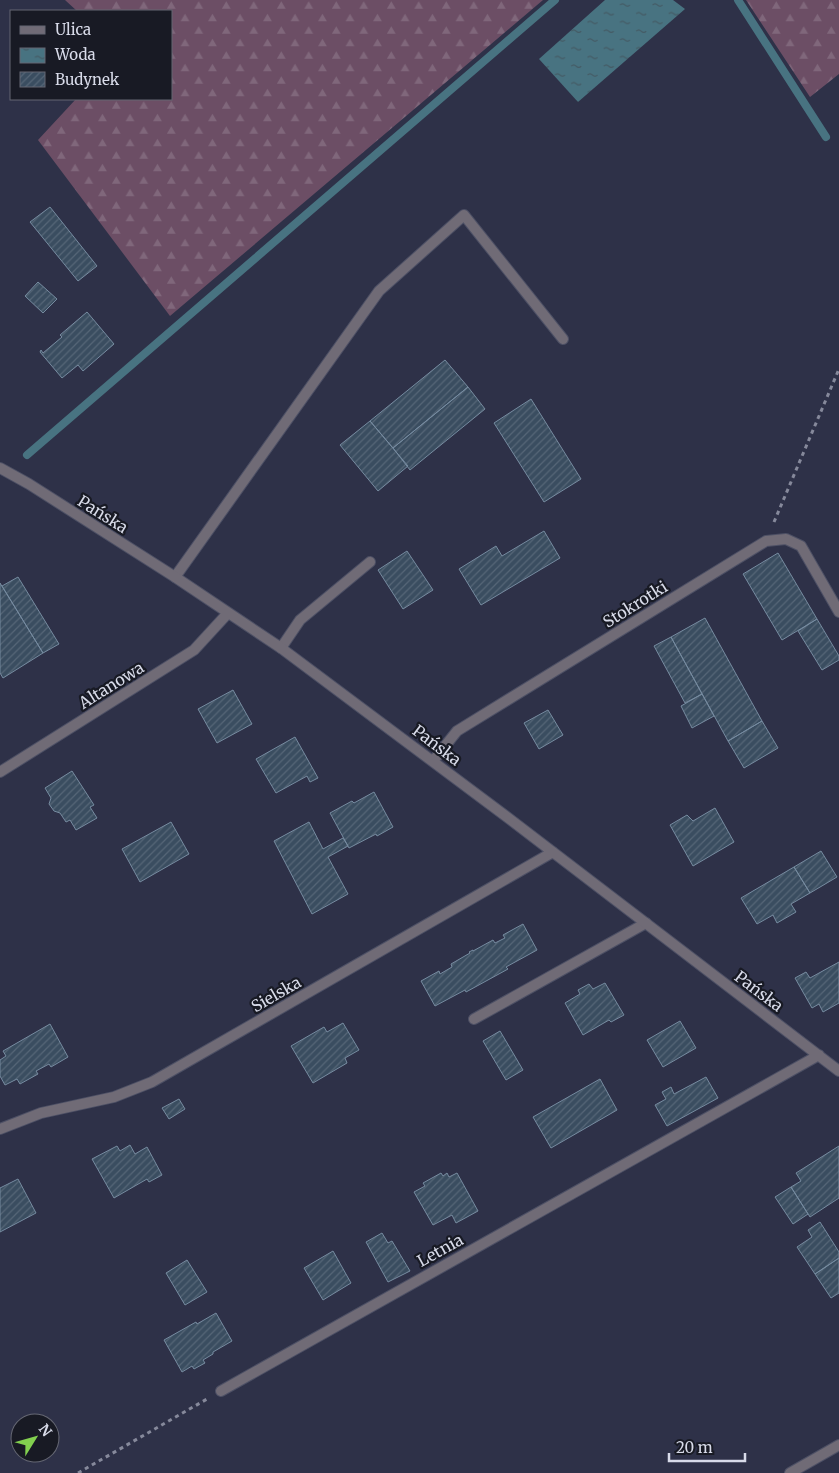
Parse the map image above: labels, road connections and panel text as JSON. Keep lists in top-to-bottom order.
{
  "streets": {
    "street": [
      "Pańska",
      "Stokrotki",
      "Altanowa",
      "Sielska",
      "Letnia"
    ]
  },
  "crossings": [
    ["Pańska", "Stokrotki"],
    ["Pańska", "Altanowa"],
    ["Pańska", "Sielska"],
    ["Pańska", "Letnia"]
  ],
  "legend": ["Ulica", "Woda", "Budynek"],
  "scale_bar": "20 m",
  "north": "top right"
}
